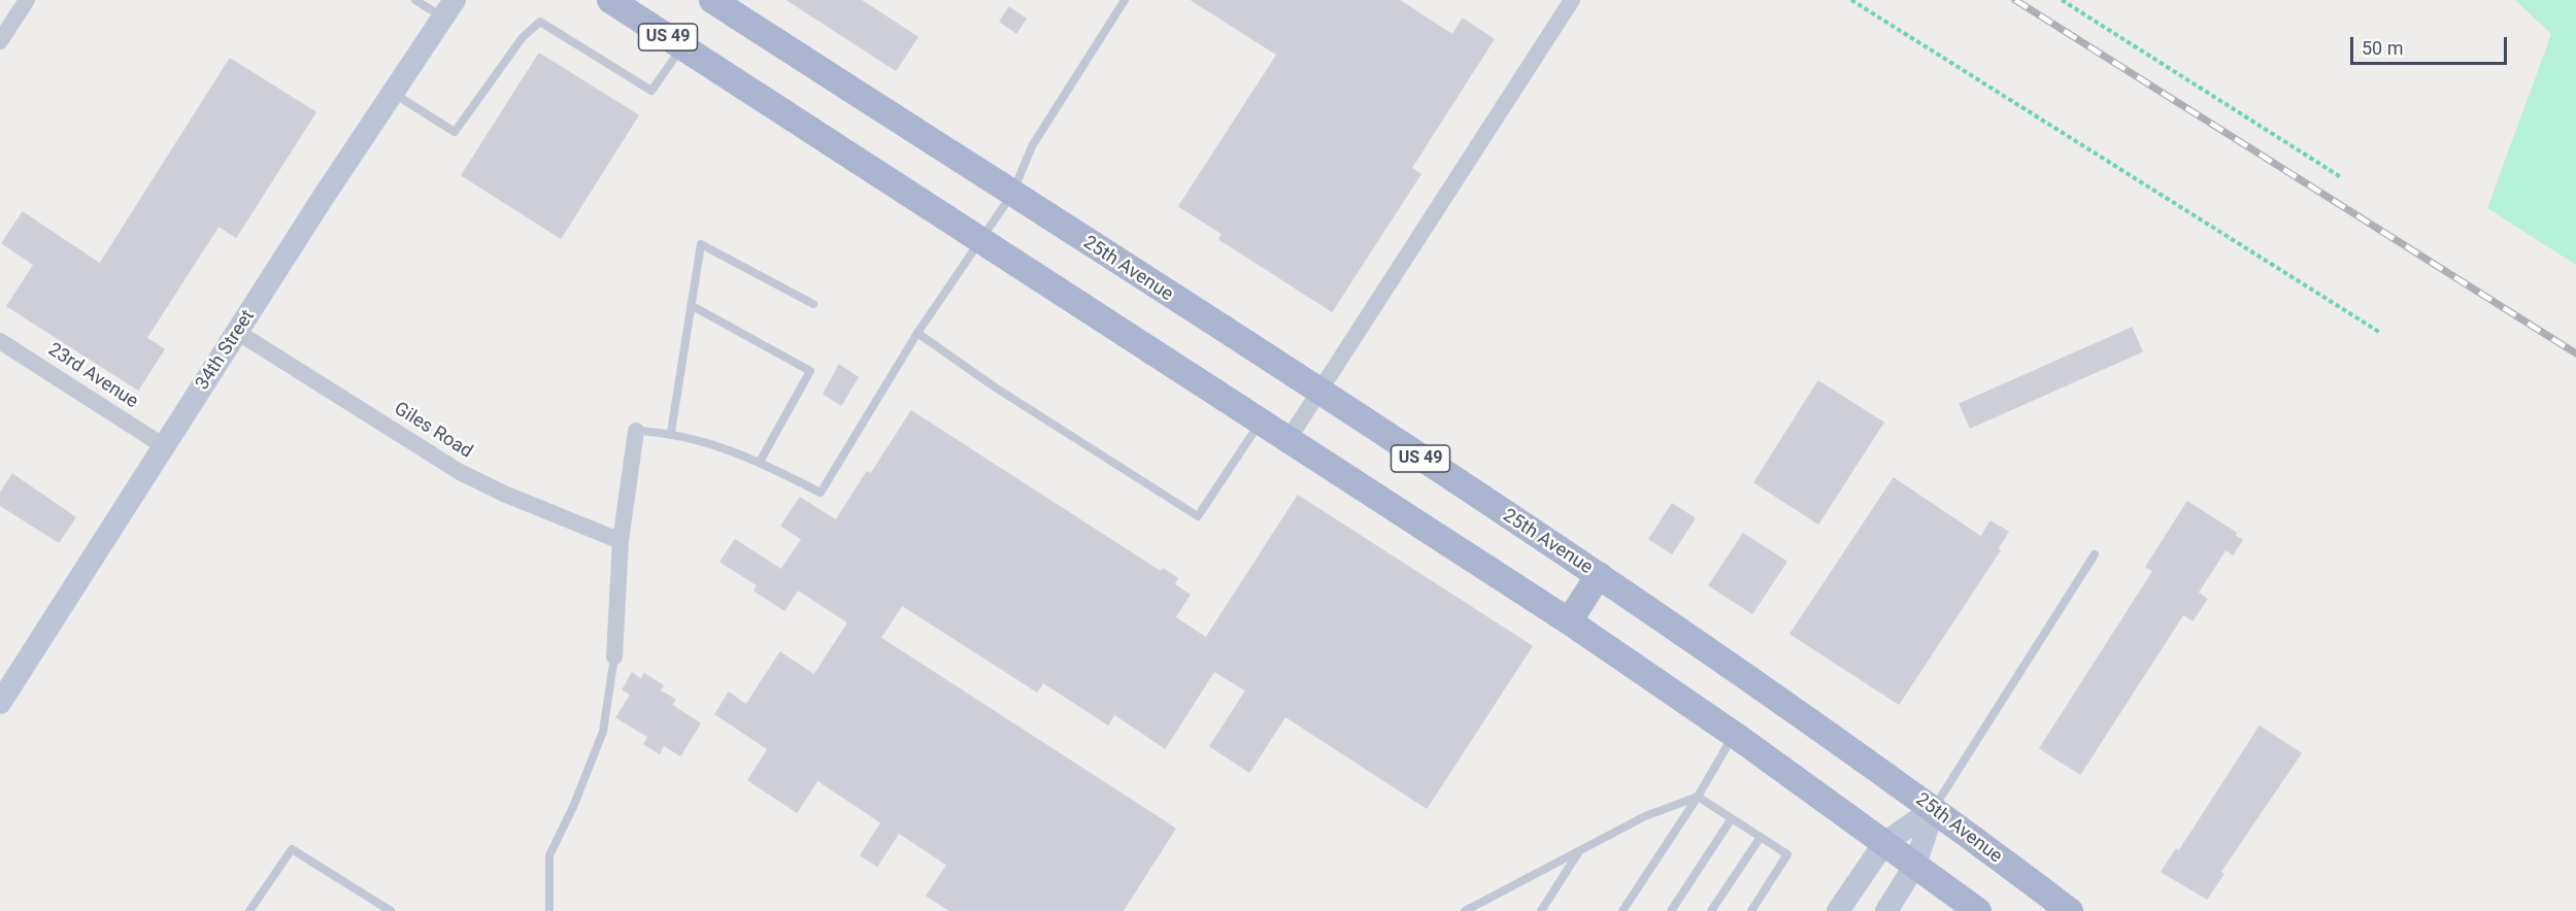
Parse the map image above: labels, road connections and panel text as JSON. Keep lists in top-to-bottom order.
{
  "streets": {
    "main road": ["US 49", "25th Avenue"],
    "street": ["34th Street", "23rd Avenue", "Giles Road"]
  },
  "crossings": [
    ["34th Street", "23rd Avenue"],
    ["34th Street", "Giles Road"]
  ],
  "scale_bar": "50 m"
}
